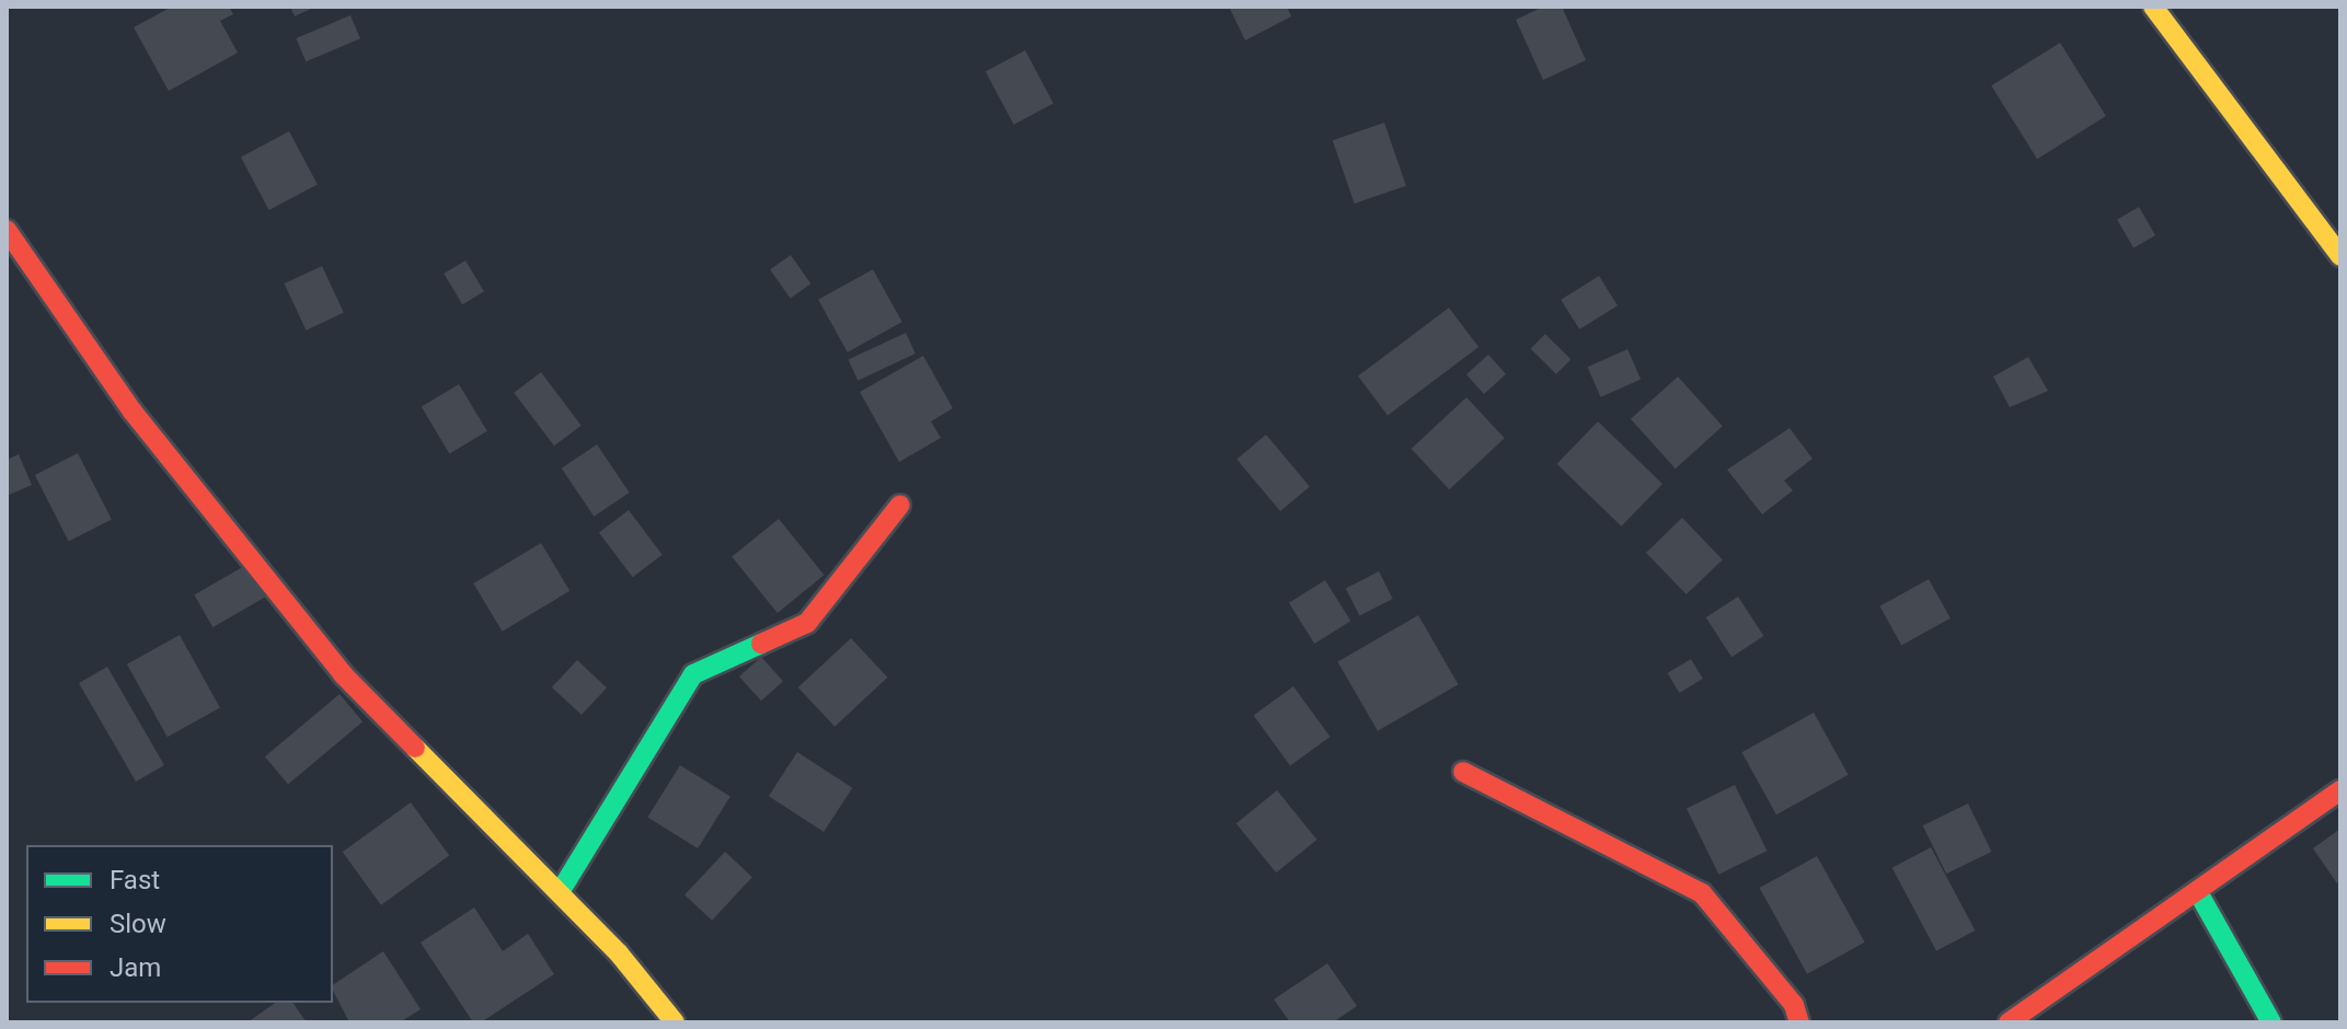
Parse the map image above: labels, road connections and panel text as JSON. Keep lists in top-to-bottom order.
{
  "legend": ["Fast", "Slow", "Jam"]
}
